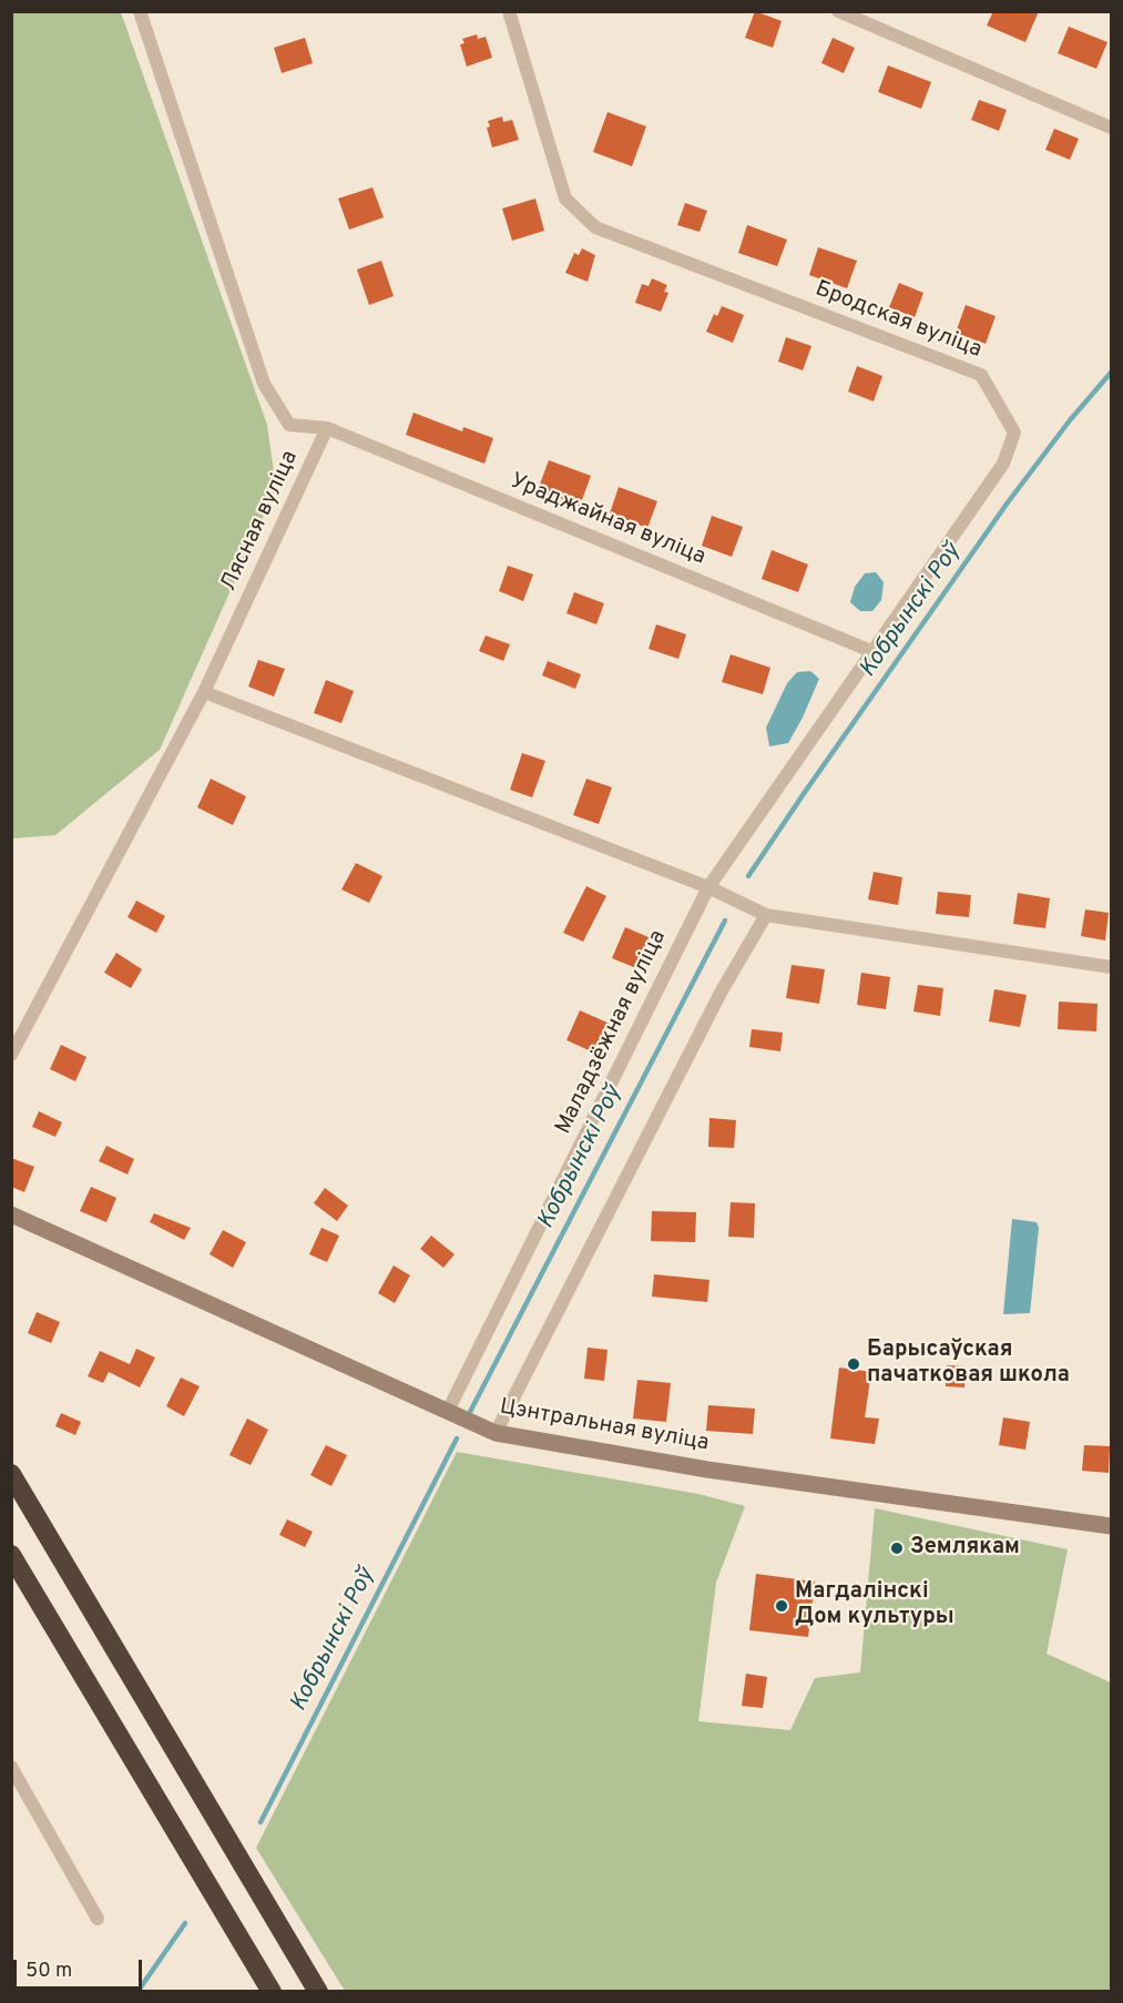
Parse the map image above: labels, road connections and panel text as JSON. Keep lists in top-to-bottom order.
{
  "streets": {
    "street": [
      "Бродская вуліца",
      "Ураджайная вуліца",
      "Лясная вуліца",
      "Маладзёжная вуліца",
      "Цэнтральная вуліца"
    ]
  },
  "crossings": [
    ["Бродская вуліца", "Ураджайная вуліца"],
    ["Бродская вуліца", "Маладзёжная вуліца"],
    ["Ураджайная вуліца", "Лясная вуліца"],
    ["Маладзёжная вуліца", "Цэнтральная вуліца"]
  ],
  "water": ["Кобрынскі Роў"],
  "places": ["Барысаўская пачатковая школа", "Землякам", "Магдалінскі Дом культуры"],
  "scale_bar": "50 m"
}
